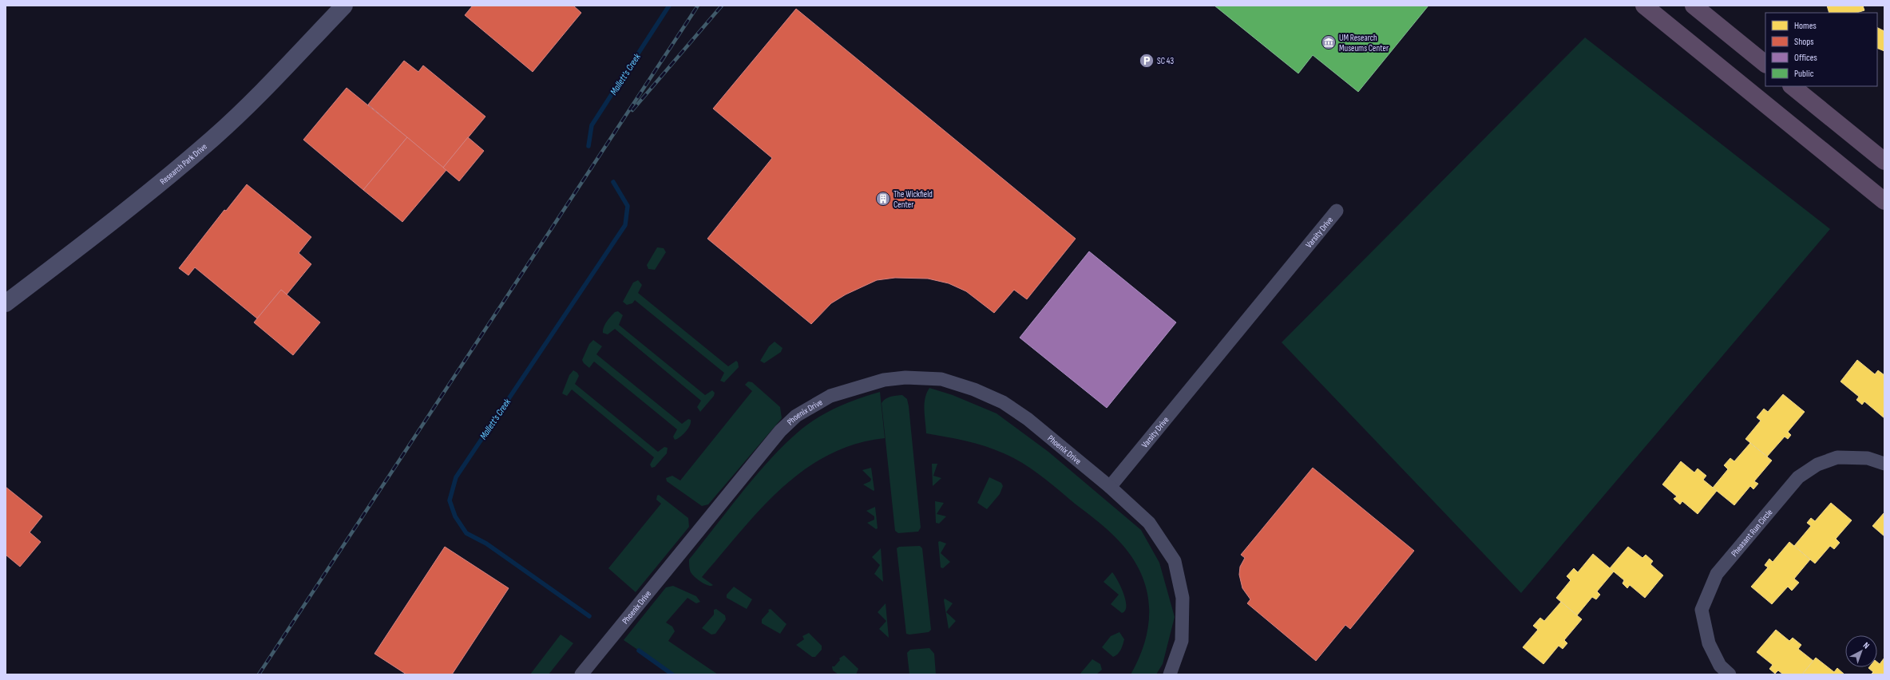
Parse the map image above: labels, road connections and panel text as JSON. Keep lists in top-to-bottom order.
{
  "streets": {
    "street": [
      "Research Park Drive",
      "Varsity Drive",
      "Phoenix Drive",
      "Pheasant Run Circle"
    ]
  },
  "crossings": [
    ["Varsity Drive", "Phoenix Drive"]
  ],
  "water": ["Mallett's Creek"],
  "places": {
    "museum": ["UM Research Museums Center"],
    "parking": ["SC 43"],
    "building": ["The Wickfield Center"]
  },
  "legend": [
    "Homes",
    "Shops",
    "Offices",
    "Public"
  ],
  "north": "top right"
}
